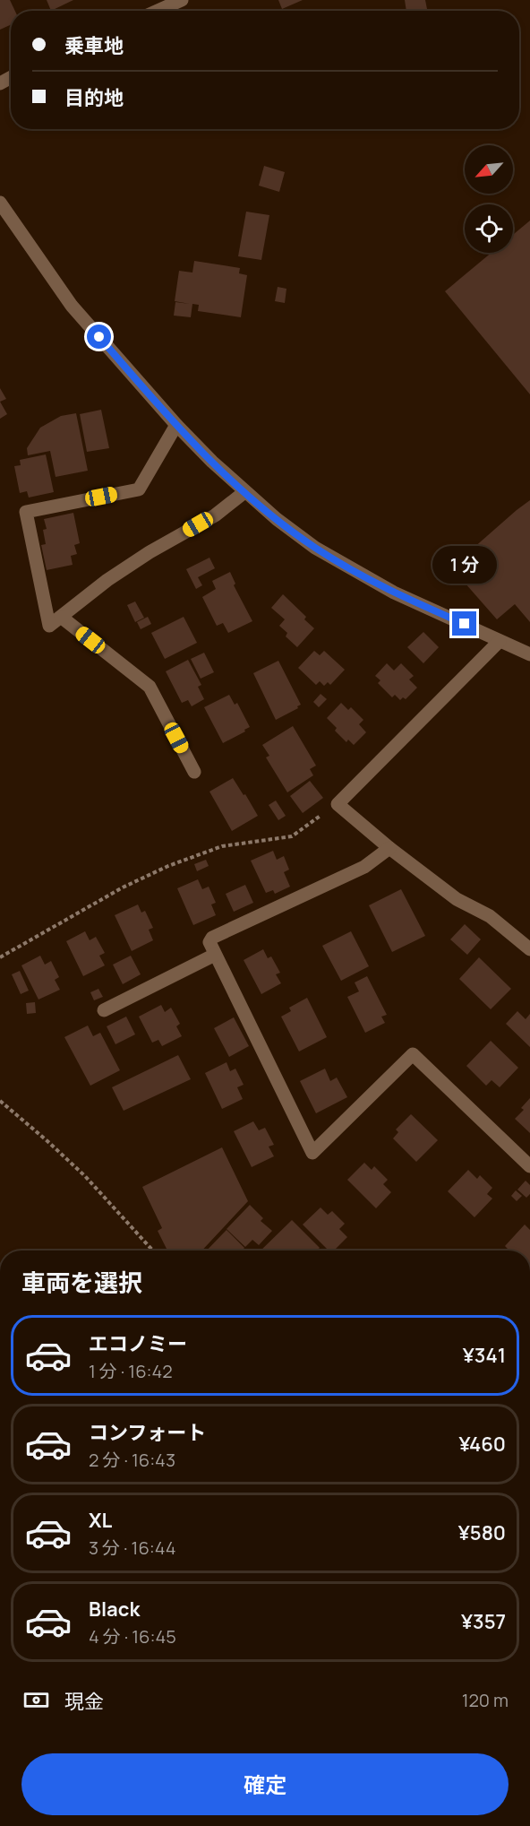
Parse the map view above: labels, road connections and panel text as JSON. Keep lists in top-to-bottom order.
{
  "north": "bottom left",
  "page": {
    "banner": ["乗車地", "目的地"],
    "bubble": "1 分",
    "heading": "車両を選択",
    "list": [
      {
        "name": "エコノミー",
        "note": "1 分 · 16:42",
        "value": "¥341"
      },
      {
        "name": "コンフォート",
        "note": "2 分 · 16:43",
        "value": "¥460"
      },
      {
        "name": "XL",
        "note": "3 分 · 16:44",
        "value": "¥580"
      },
      {
        "name": "Black",
        "note": "4 分 · 16:45",
        "value": "¥357"
      }
    ],
    "pay": ["現金", "120 m"],
    "buttons": "確定"
  }
}
